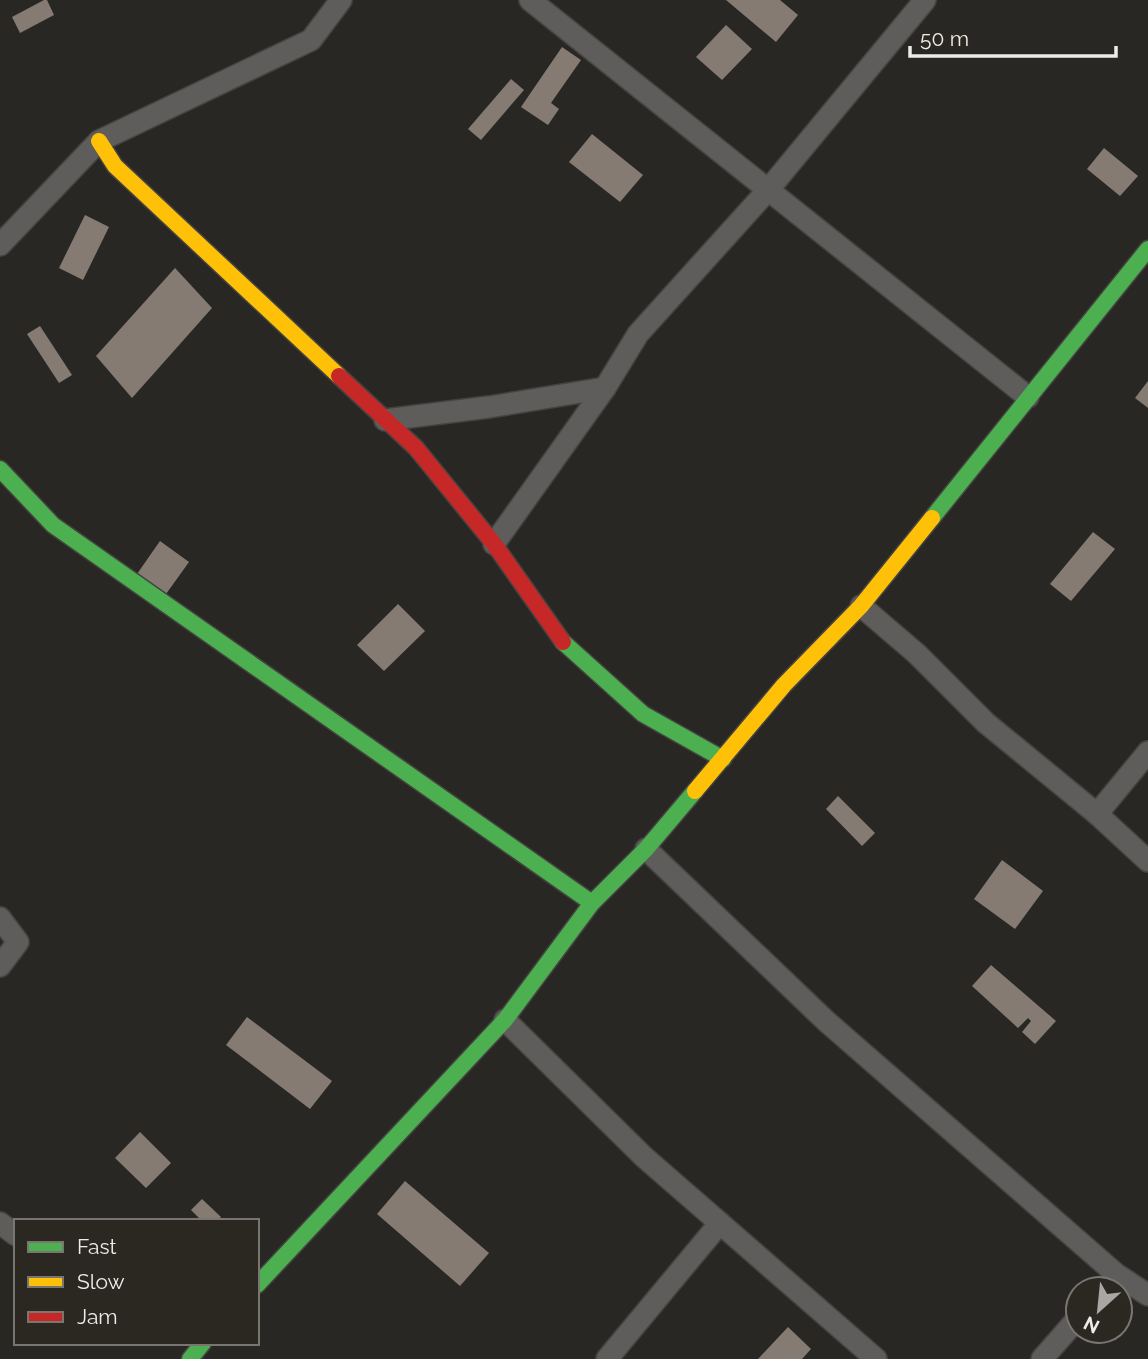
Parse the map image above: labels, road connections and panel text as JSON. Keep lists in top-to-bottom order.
{
  "legend": ["Fast", "Slow", "Jam"],
  "scale_bar": "50 m",
  "north": "bottom left"
}
